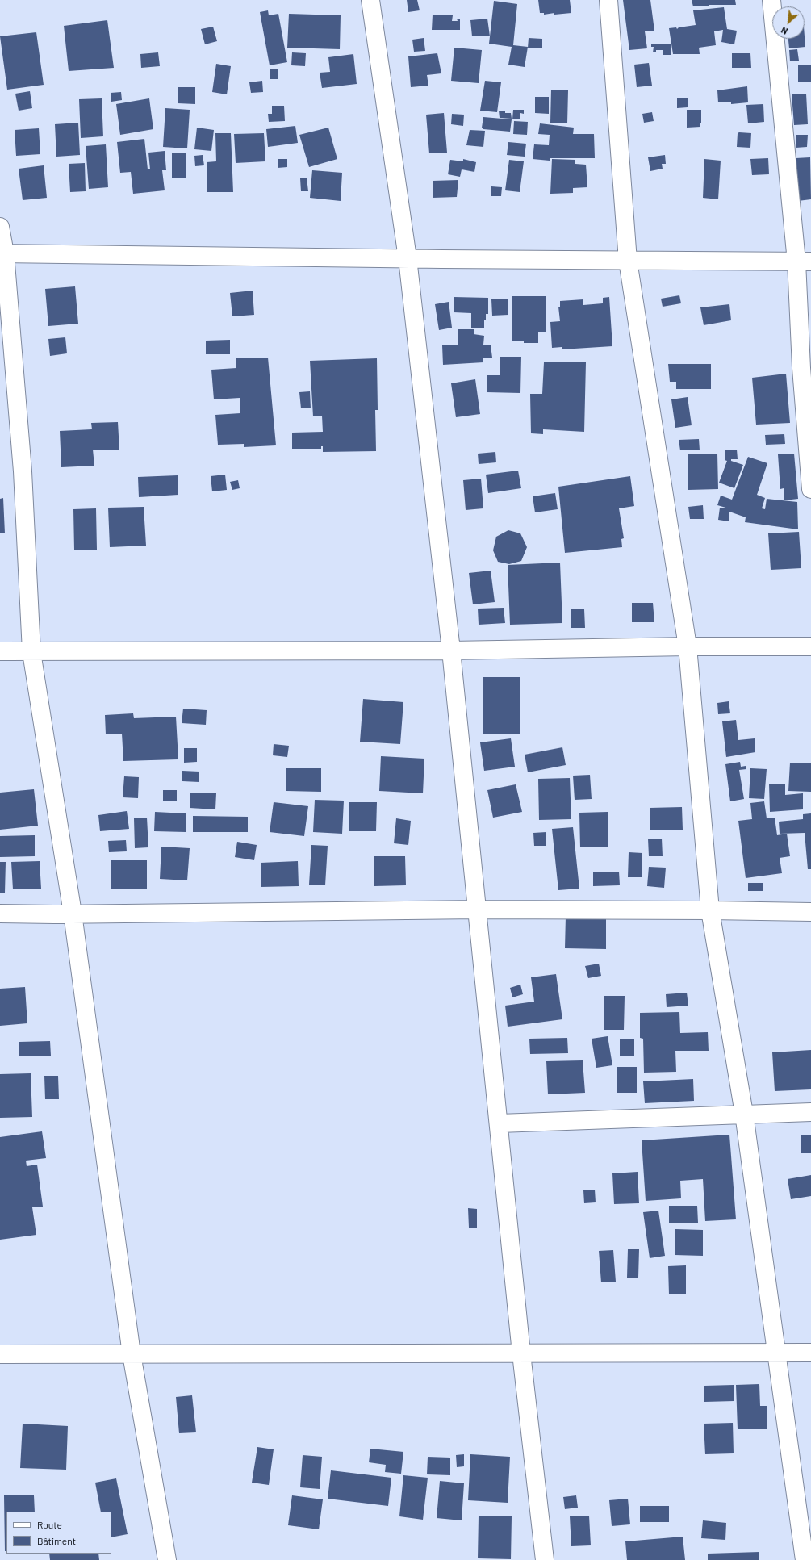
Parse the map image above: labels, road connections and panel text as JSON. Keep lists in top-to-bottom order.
{
  "legend": ["Route", "Bâtiment"],
  "north": "bottom left"
}
